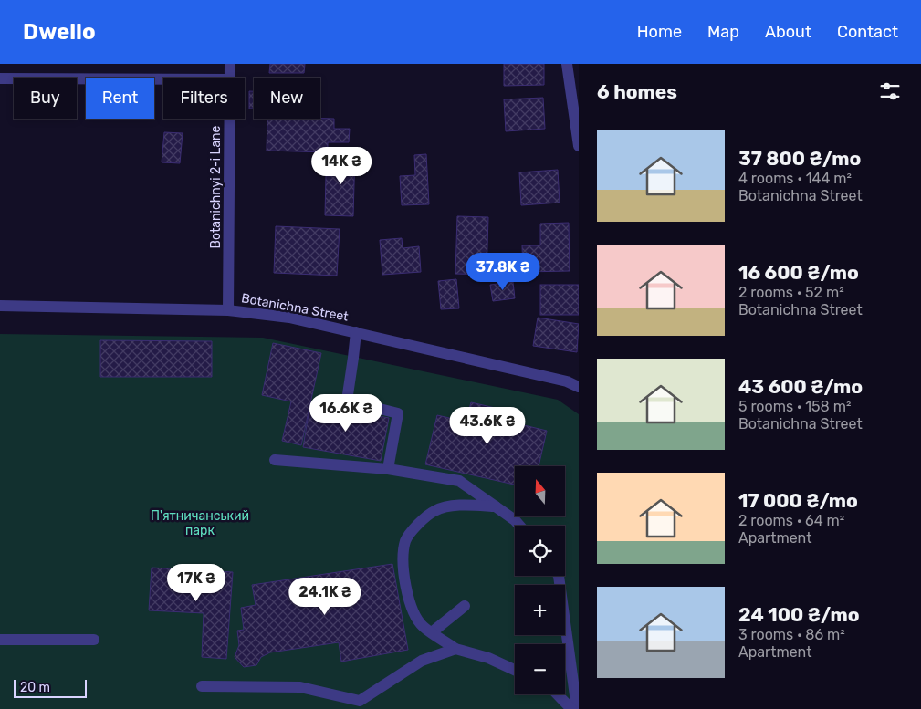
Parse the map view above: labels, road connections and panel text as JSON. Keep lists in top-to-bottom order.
{
  "streets": {
    "street": ["Botanichnyi 2-i Lane", "Botanichna Street"]
  },
  "crossings": [
    ["Botanichnyi 2-i Lane", "Botanichna Street"]
  ],
  "parks": ["П'ятничанський парк"],
  "scale_bar": "20 m",
  "north": "top",
  "page": {
    "header": "Dwello",
    "nav": [
      "Home",
      "Map",
      "About",
      "Contact"
    ],
    "heading": "6 homes",
    "chip": [
      "Buy",
      "Rent",
      "Filters",
      "New"
    ],
    "list": [
      {
        "name": "37 800 ₴/mo",
        "note": "4 rooms · 144 m² · Botanichna Street"
      },
      {
        "name": "16 600 ₴/mo",
        "note": "2 rooms · 52 m² · Botanichna Street"
      },
      {
        "name": "43 600 ₴/mo",
        "note": "5 rooms · 158 m² · Botanichna Street"
      },
      {
        "name": "17 000 ₴/mo",
        "note": "2 rooms · 64 m² · Apartment"
      },
      {
        "name": "24 100 ₴/mo",
        "note": "3 rooms · 86 m² · Apartment"
      }
    ],
    "price": [
      "14K ₴",
      "37.8K ₴",
      "16.6K ₴",
      "43.6K ₴",
      "17K ₴",
      "24.1K ₴"
    ],
    "map_buttons": ["+", "−"],
    "scale": "20 m"
  }
}
